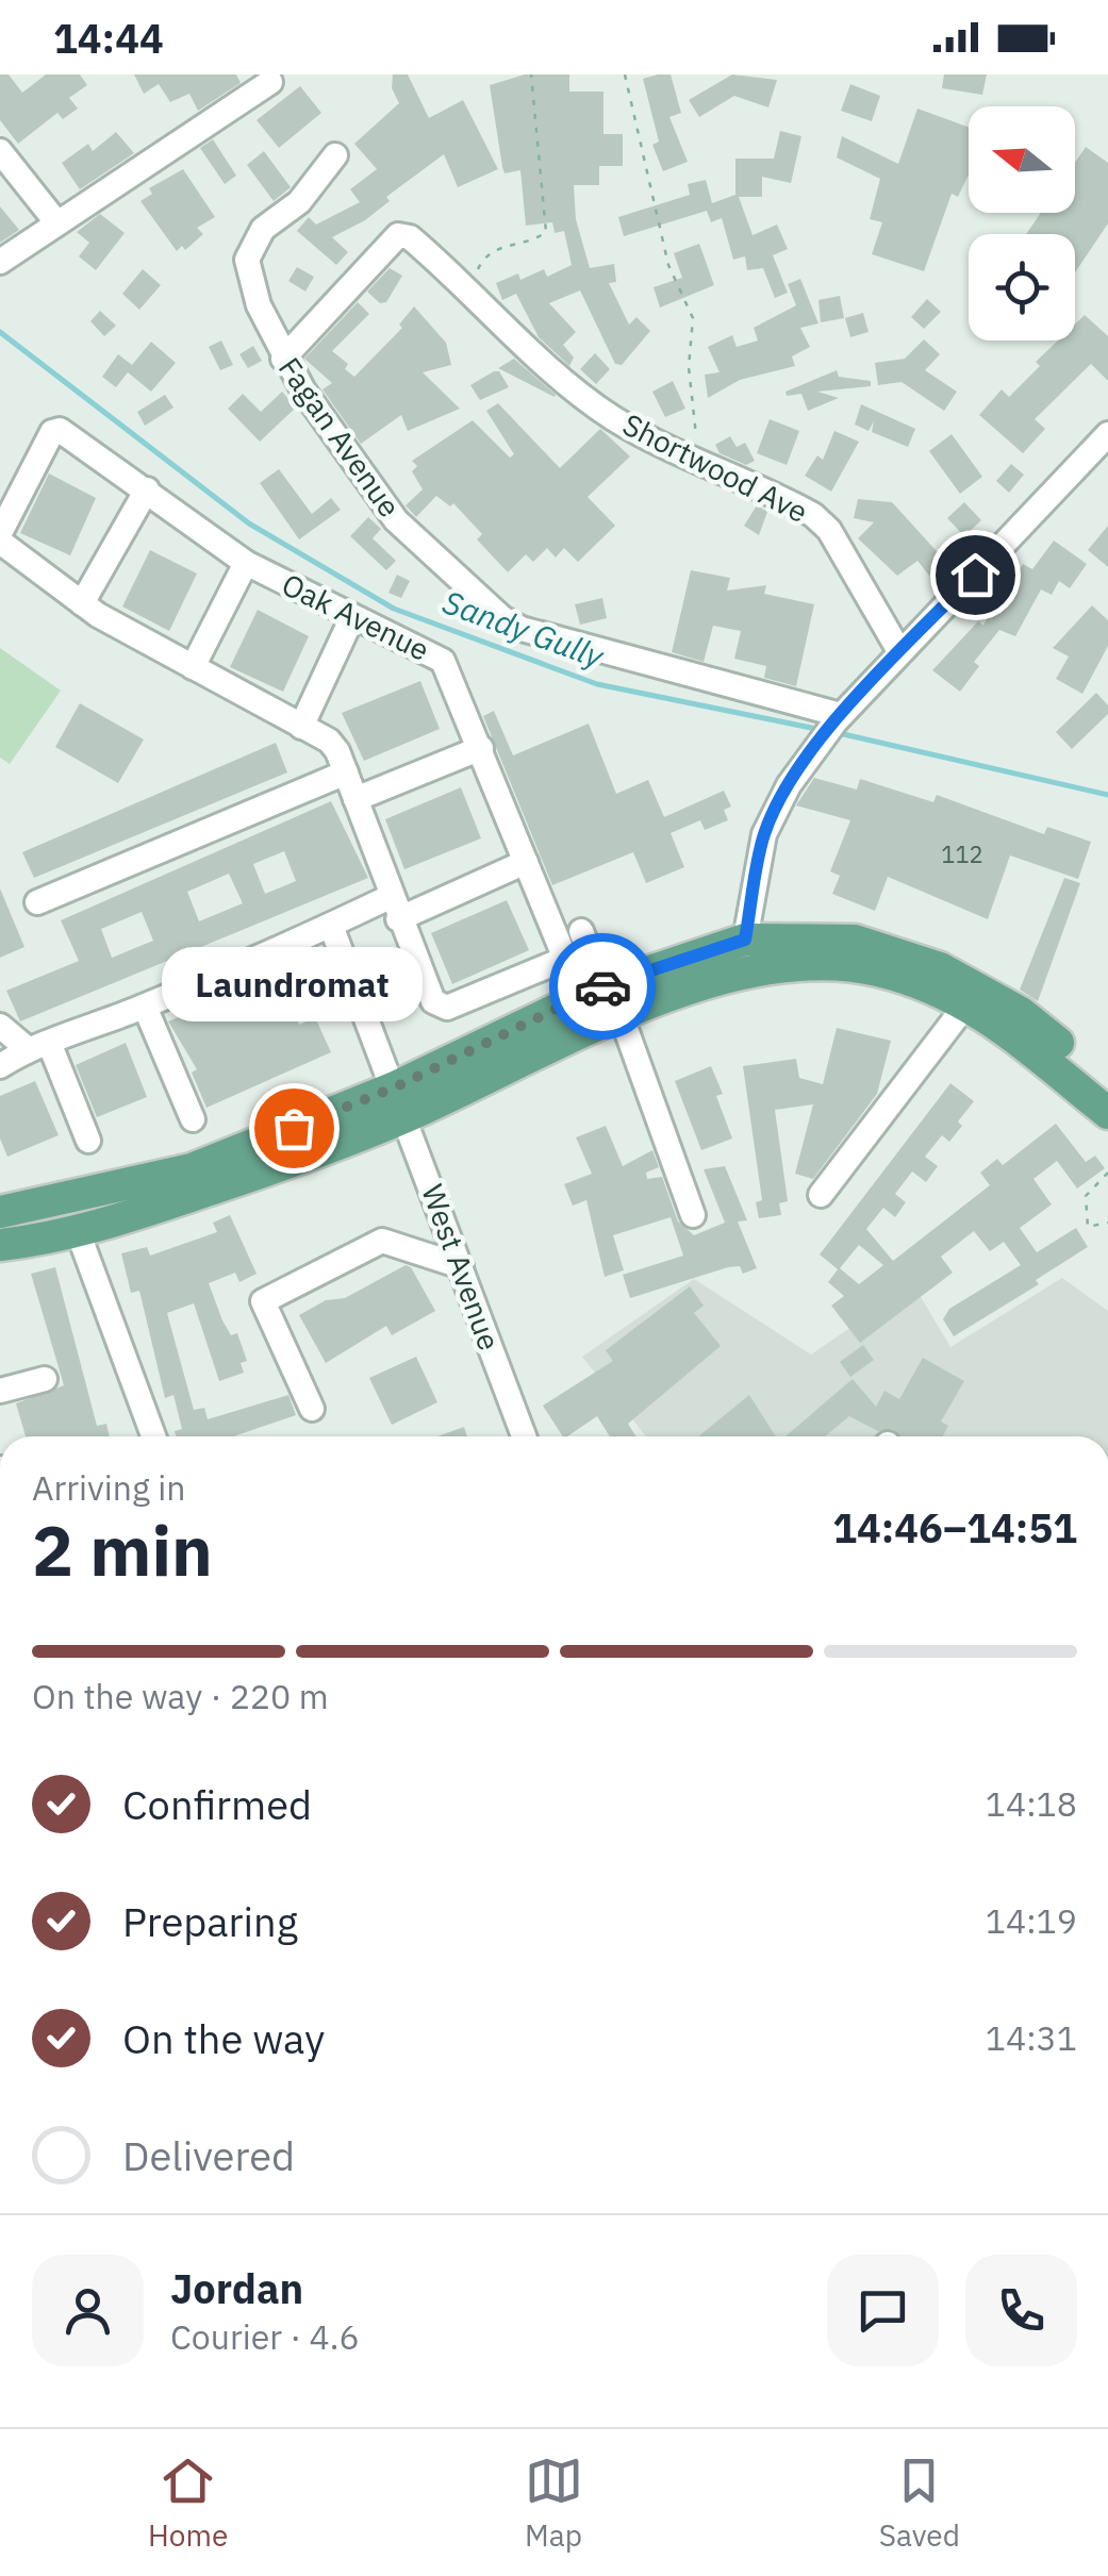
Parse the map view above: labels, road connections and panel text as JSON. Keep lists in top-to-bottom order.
{
  "streets": {
    "street": [
      "Fagan Avenue",
      "Shortwood Ave",
      "Oak Avenue",
      "West Avenue"
    ]
  },
  "crossings": [
    ["Fagan Avenue", "Shortwood Ave"]
  ],
  "water": ["Sandy Gully"],
  "places": ["Laundromat"],
  "house_numbers": ["112"],
  "north": "left",
  "page": {
    "status": "14:44",
    "bubble": "Laundromat",
    "heading": ["2 min", "Arriving in", "14:46–14:51"],
    "panel": ["Jordan", "Courier · 4.6"],
    "bar": "On the way · 220 m",
    "list": [
      ["Confirmed", "14:18"],
      ["Preparing", "14:19"],
      ["On the way", "14:31"],
      "Delivered"
    ],
    "tabs": ["Home", "Map", "Saved"]
  }
}
